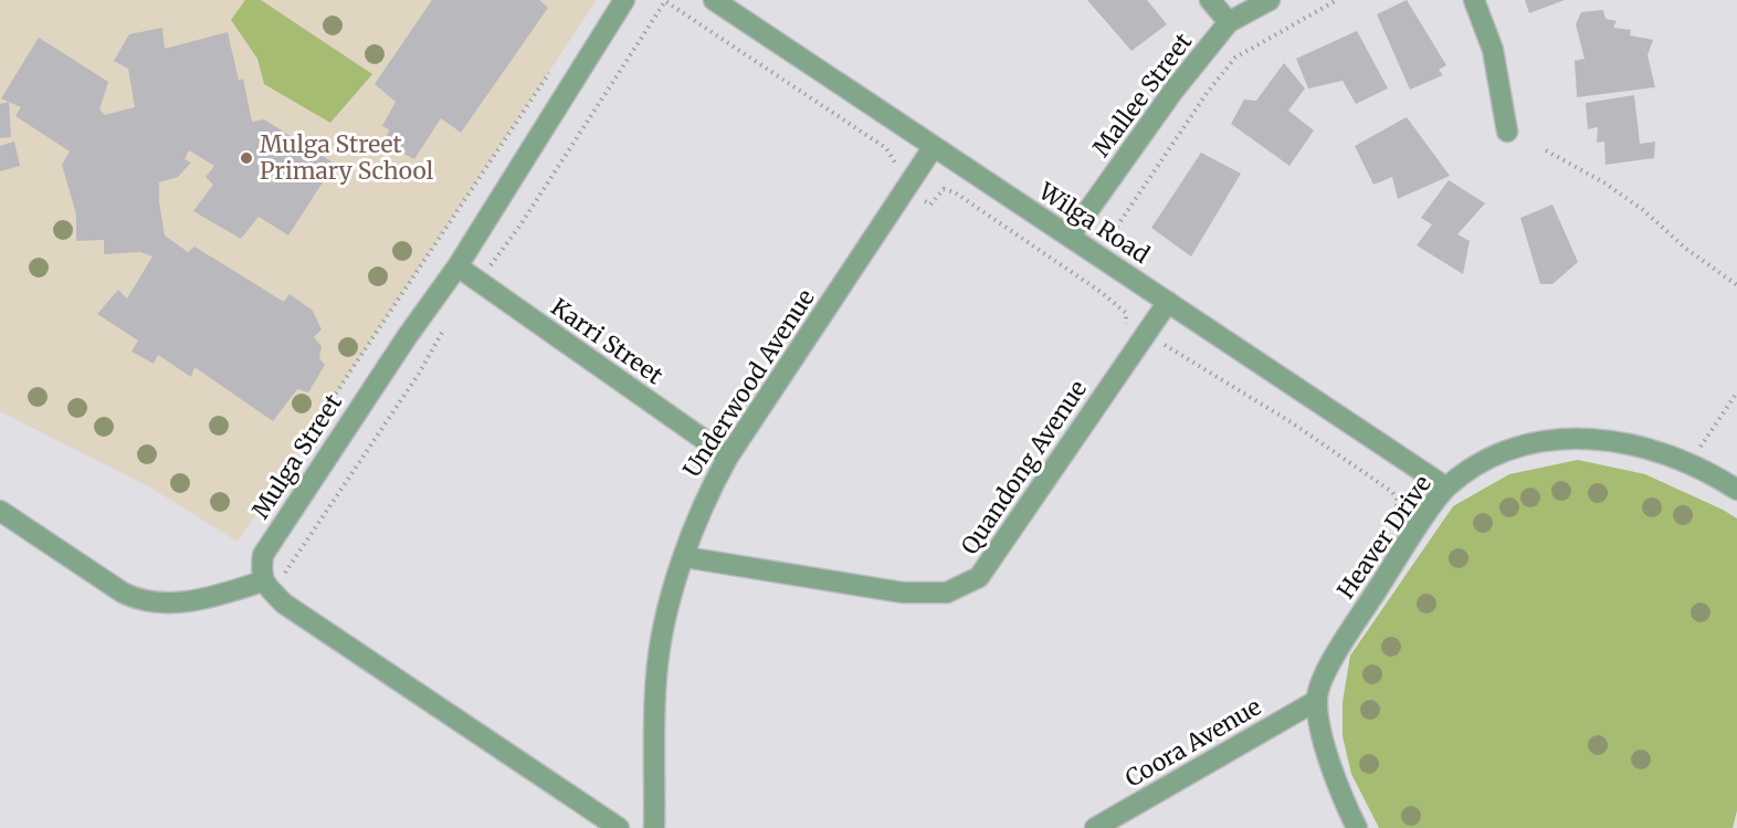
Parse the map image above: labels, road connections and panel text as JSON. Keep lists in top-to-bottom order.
{
  "streets": {
    "street": [
      "Mallee Street",
      "Wilga Road",
      "Karri Street",
      "Underwood Avenue",
      "Mulga Street",
      "Quandong Avenue",
      "Heaver Drive",
      "Coora Avenue"
    ]
  },
  "crossings": [
    ["Mallee Street", "Wilga Road"],
    ["Wilga Road", "Underwood Avenue"],
    ["Wilga Road", "Quandong Avenue"],
    ["Wilga Road", "Heaver Drive"],
    ["Karri Street", "Underwood Avenue"],
    ["Karri Street", "Mulga Street"],
    ["Underwood Avenue", "Quandong Avenue"],
    ["Heaver Drive", "Coora Avenue"]
  ],
  "places": ["Mulga Street Primary School"]
}
